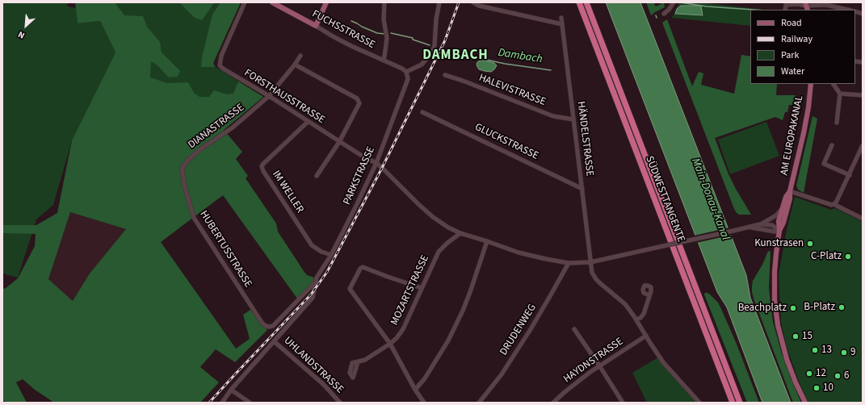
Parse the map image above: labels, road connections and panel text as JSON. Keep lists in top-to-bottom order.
{
  "streets": {
    "highway": ["SÜDWESTTANGENTE"],
    "main road": ["FUCHSSTRASSE", "AM EUROPAKANAL"],
    "street": [
      "HALEVISTRASSE",
      "FORSTHAUSSTRASSE",
      "DIANASTRASSE",
      "HÄNDELSTRASSE",
      "GLUCKSTRASSE",
      "PARKSTRASSE",
      "IM WELLER",
      "HUBERTUSSTRASSE",
      "MOZARTSTRASSE",
      "DRUDENWEG",
      "HAYDNSTRASSE",
      "UHLANDSTRASSE"
    ]
  },
  "crossings": [
    ["FUCHSSTRASSE", "PARKSTRASSE"],
    ["HALEVISTRASSE", "HÄNDELSTRASSE"],
    ["FORSTHAUSSTRASSE", "DIANASTRASSE"],
    ["FORSTHAUSSTRASSE", "AM EUROPAKANAL"],
    ["FORSTHAUSSTRASSE", "HÄNDELSTRASSE"],
    ["FORSTHAUSSTRASSE", "PARKSTRASSE"],
    ["FORSTHAUSSTRASSE", "IM WELLER"],
    ["FORSTHAUSSTRASSE", "MOZARTSTRASSE"],
    ["FORSTHAUSSTRASSE", "DRUDENWEG"],
    ["DIANASTRASSE", "HUBERTUSSTRASSE"],
    ["HÄNDELSTRASSE", "GLUCKSTRASSE"],
    ["HÄNDELSTRASSE", "HAYDNSTRASSE"],
    ["PARKSTRASSE", "IM WELLER"],
    ["PARKSTRASSE", "HUBERTUSSTRASSE"],
    ["PARKSTRASSE", "UHLANDSTRASSE"]
  ],
  "districts": ["DAMBACH"],
  "water": ["Dambach", "Main-Donau-Kanal"],
  "places": [
    "Kunstrasen",
    "C-Platz",
    "B-Platz",
    "Beachplatz",
    "15",
    "13",
    "9",
    "12",
    "6",
    "10"
  ],
  "legend": [
    "Road",
    "Railway",
    "Park",
    "Water"
  ],
  "north": "bottom left"
}
